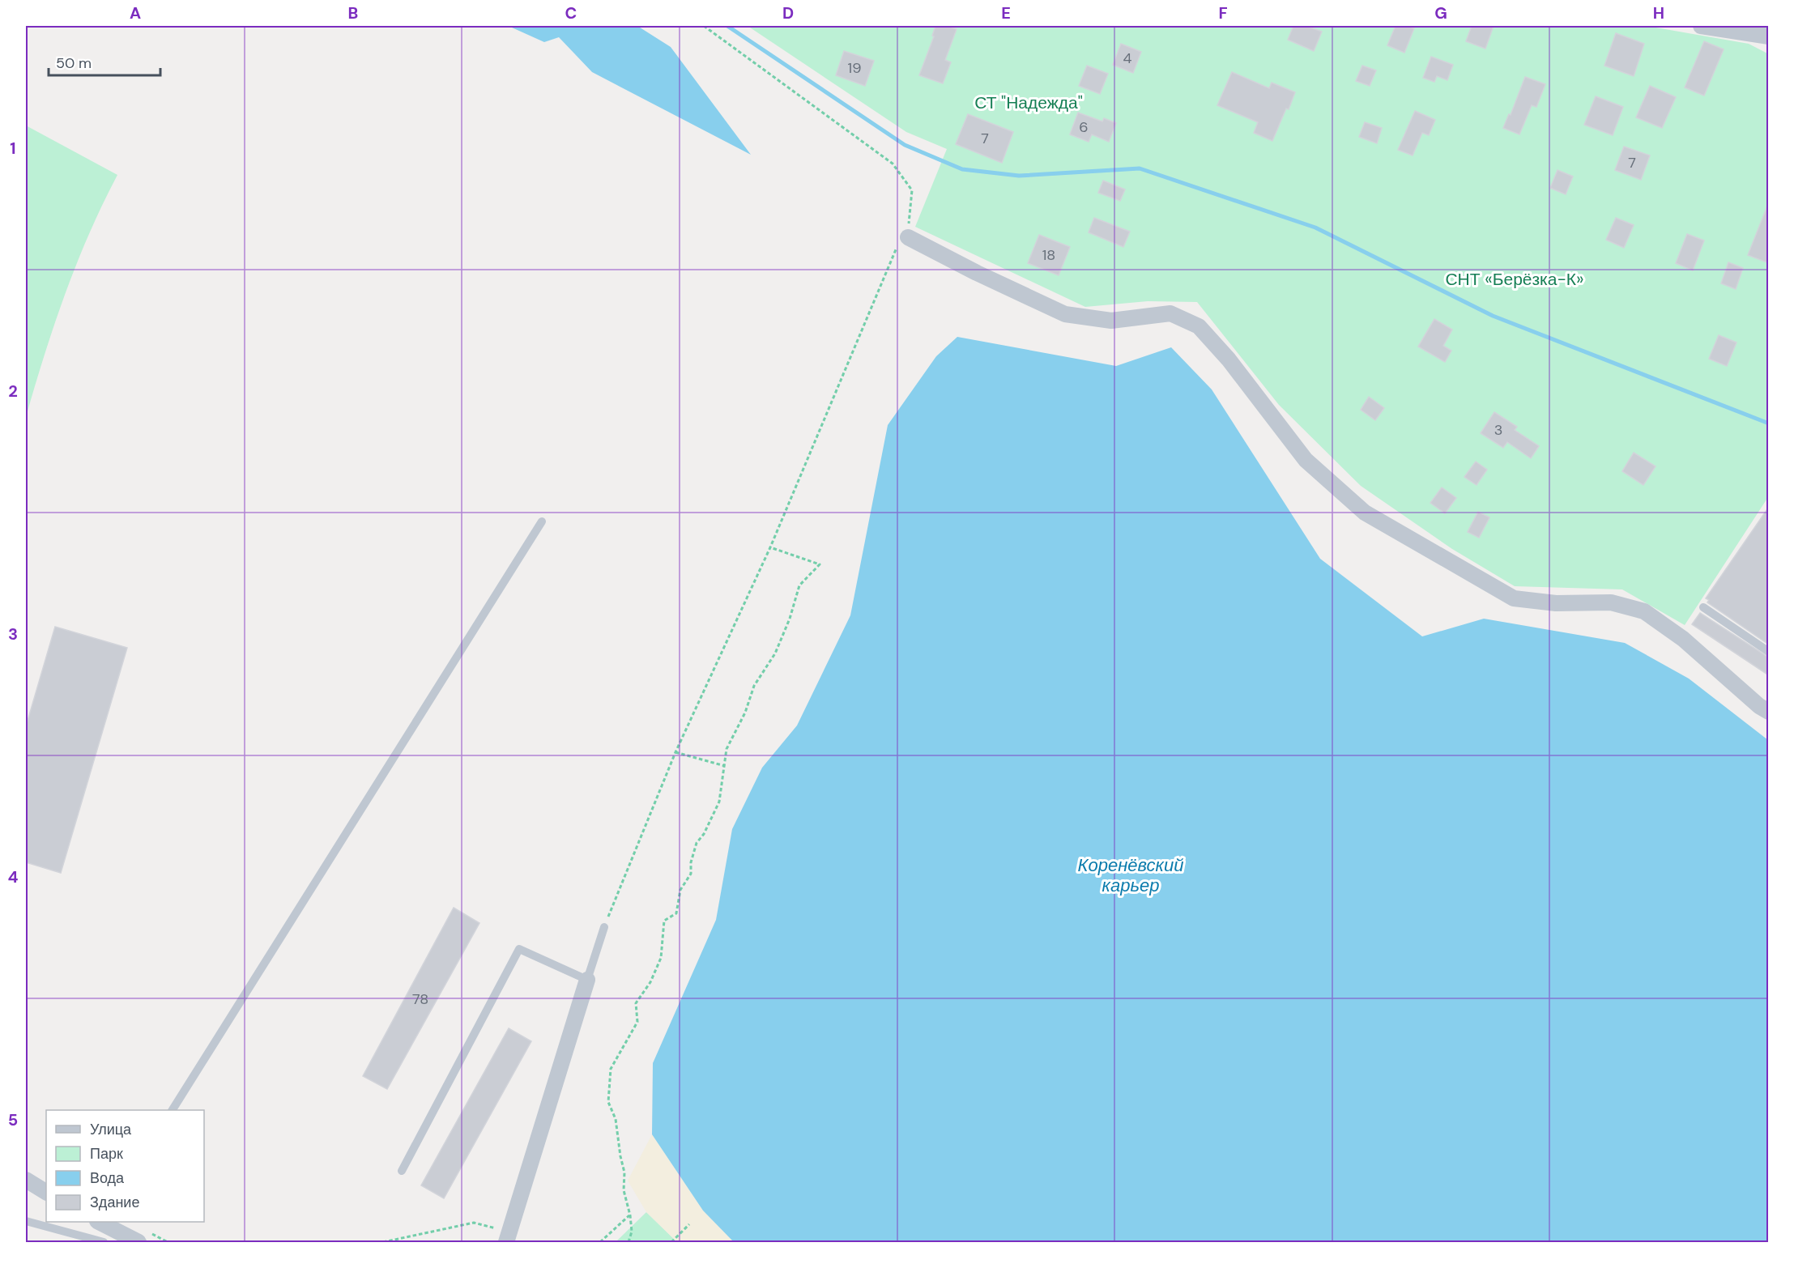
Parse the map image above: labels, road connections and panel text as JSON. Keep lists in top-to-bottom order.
{
  "water": ["Коренёвский карьер"],
  "parks": ["СТ \"Надежда\"", "СНТ «Берёзка-К»"],
  "house_numbers": [
    "4",
    "19",
    "6",
    "7",
    "7",
    "18",
    "3",
    "78"
  ],
  "legend": [
    "Улица",
    "Парк",
    "Вода",
    "Здание"
  ],
  "scale_bar": "50 m",
  "grid": {
    "columns": [
      "A",
      "B",
      "C",
      "D",
      "E",
      "F",
      "G",
      "H"
    ],
    "rows": [
      "1",
      "2",
      "3",
      "4",
      "5"
    ]
  }
}
